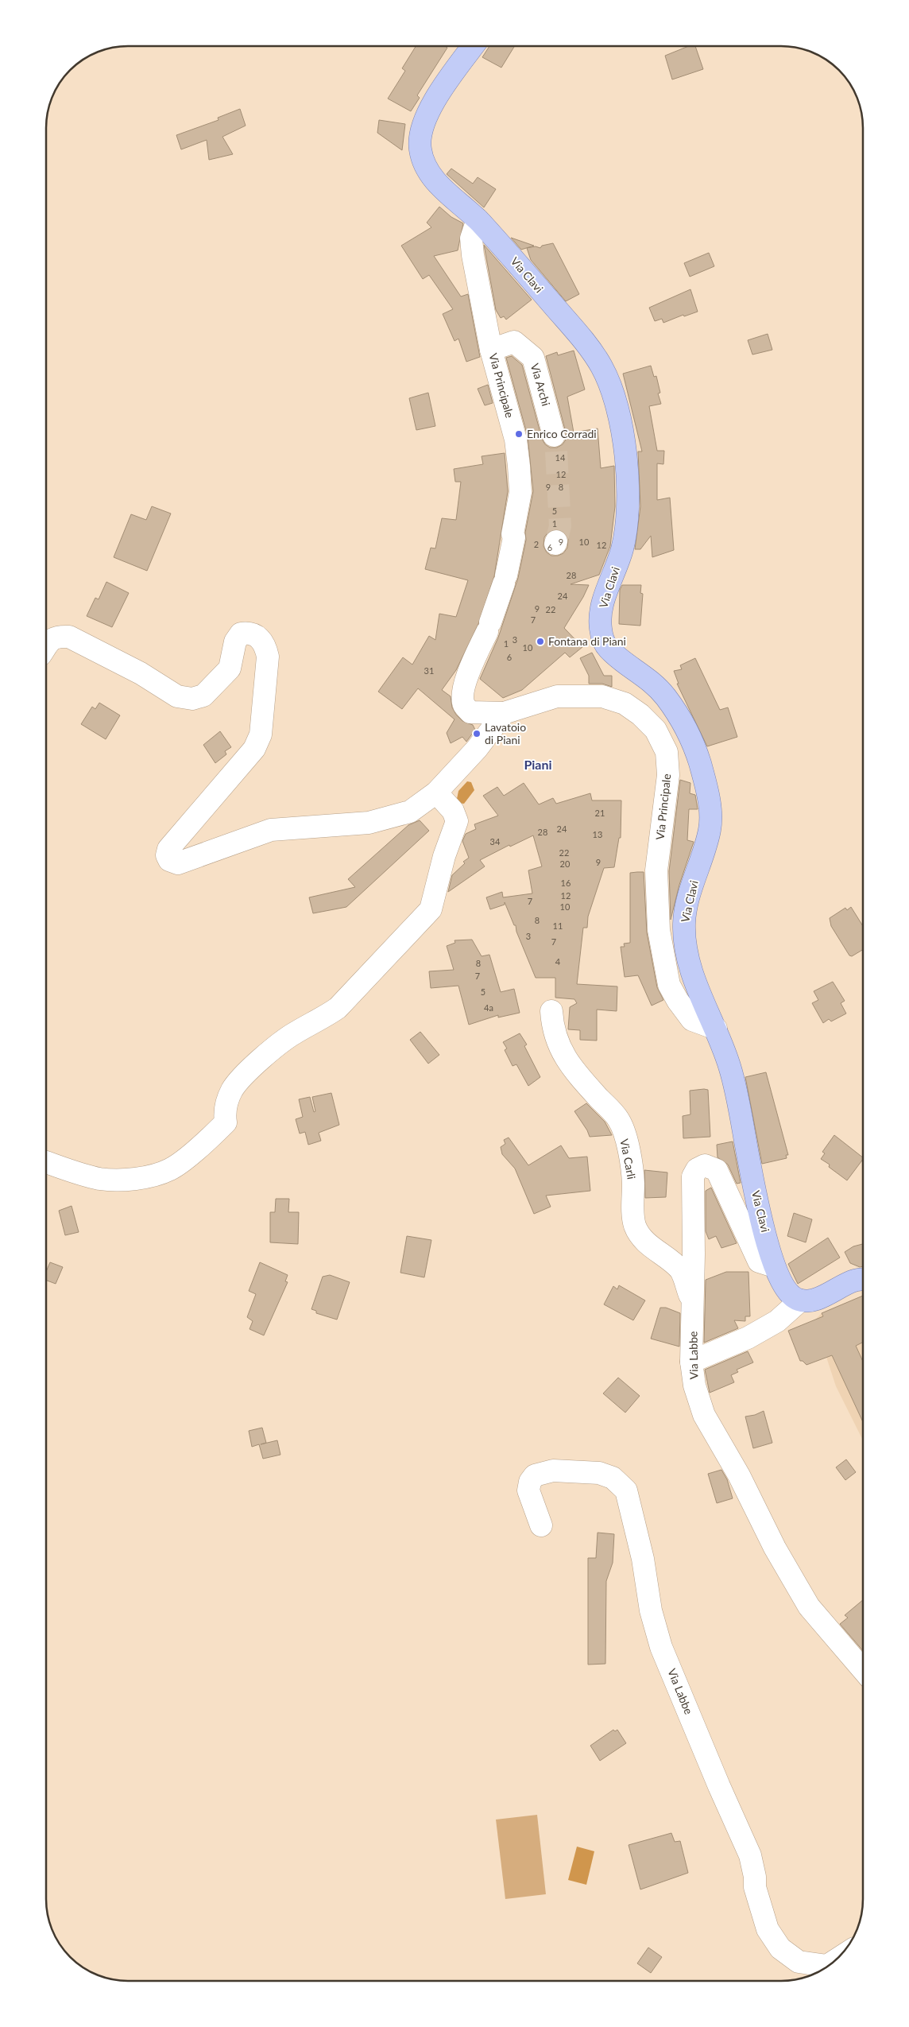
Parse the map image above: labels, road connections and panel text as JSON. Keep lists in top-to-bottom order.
{
  "streets": {
    "main road": ["Via Clavi"],
    "street": [
      "Via Archi",
      "Via Principale",
      "Via Carli",
      "Via Labbe"
    ]
  },
  "crossings": [
    ["Via Clavi", "Via Principale"],
    ["Via Clavi", "Via Labbe"],
    ["Via Archi", "Via Principale"],
    ["Via Carli", "Via Labbe"]
  ],
  "districts": ["Piani"],
  "places": ["Enrico Corradi", "Fontana di Piani", "Lavatoio di Piani"],
  "house_numbers": [
    "14",
    "12",
    "9",
    "8",
    "5",
    "1",
    "9",
    "10",
    "2",
    "12",
    "6",
    "28",
    "24",
    "9",
    "22",
    "7",
    "3",
    "1",
    "10",
    "6",
    "31",
    "21",
    "24",
    "28",
    "13",
    "34",
    "22",
    "9",
    "20",
    "16",
    "12",
    "7",
    "10",
    "8",
    "11",
    "3",
    "7",
    "4",
    "8",
    "7",
    "5",
    "4a"
  ]
}
